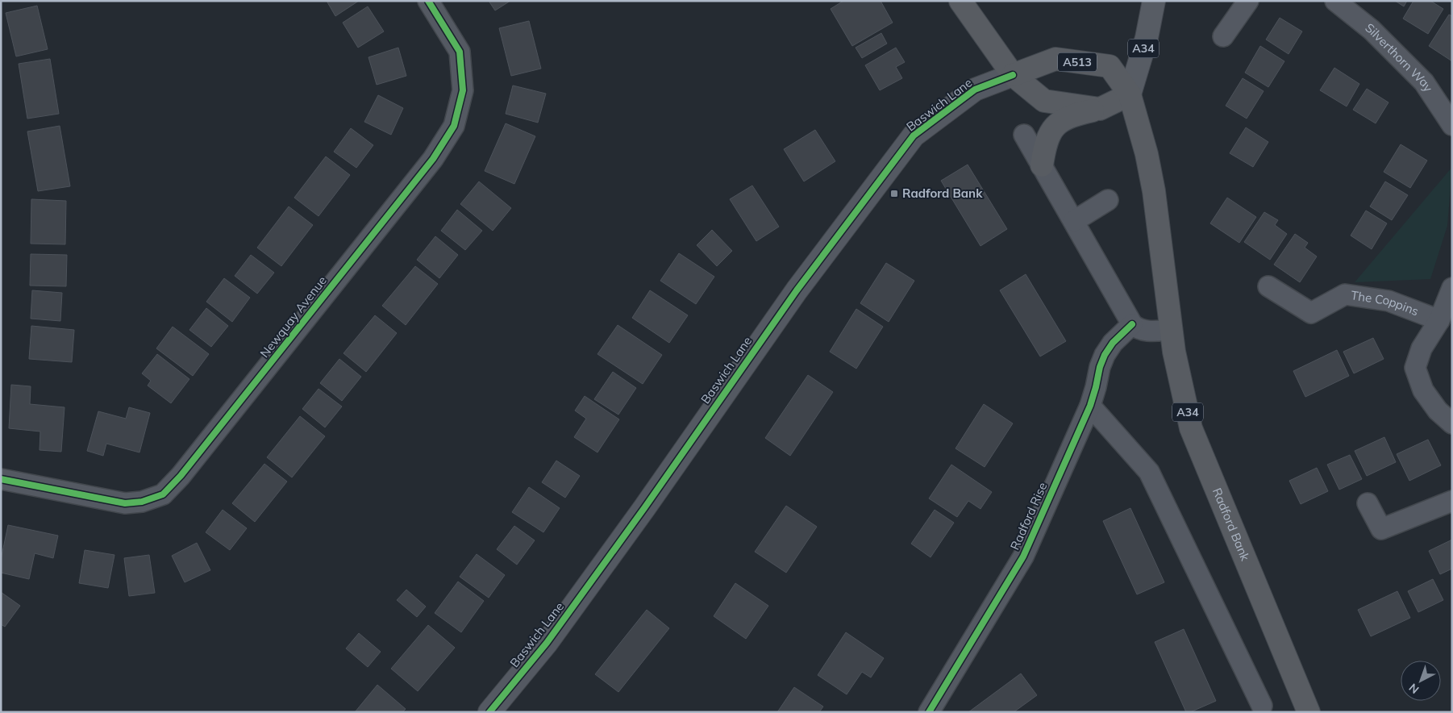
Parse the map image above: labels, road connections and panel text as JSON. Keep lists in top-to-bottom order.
{
  "streets": {
    "highway": ["A34", "A513", "Radford Bank"],
    "street": [
      "Silverthorn Way",
      "Baswich Lane",
      "The Coppins",
      "Newquay Avenue",
      "Radford Rise"
    ]
  },
  "crossings": [
    ["A34", "A513"],
    ["A34", "Radford Bank"],
    ["A513", "Baswich Lane"],
    ["A513", "Radford Bank"]
  ],
  "places": {
    "transit": ["Radford Bank"]
  },
  "north": "bottom left"
}
